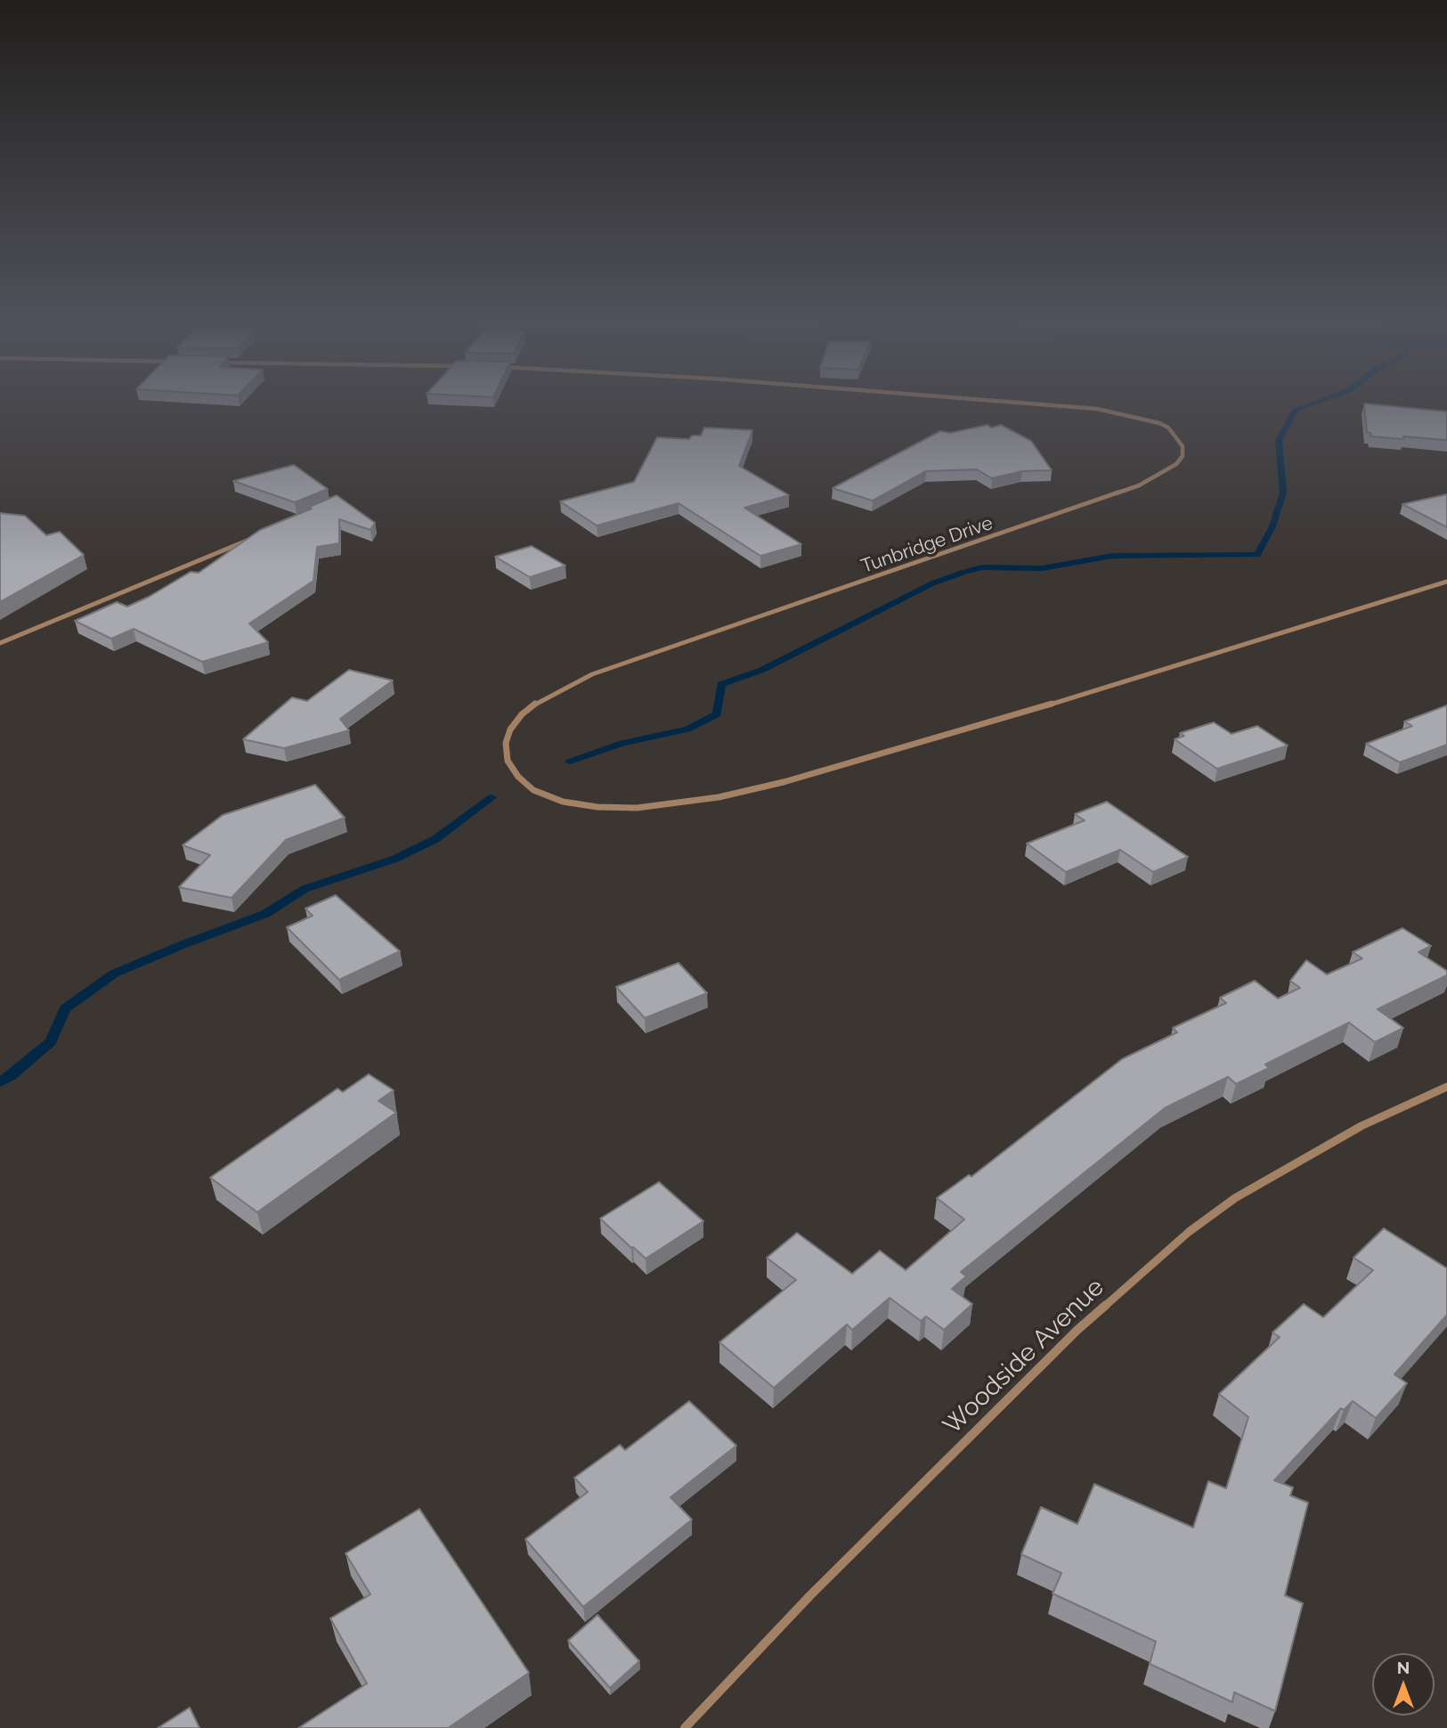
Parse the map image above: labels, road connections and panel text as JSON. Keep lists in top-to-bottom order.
{
  "streets": {
    "street": ["Tunbridge Drive", "Woodside Avenue"]
  },
  "north": "top"
}
